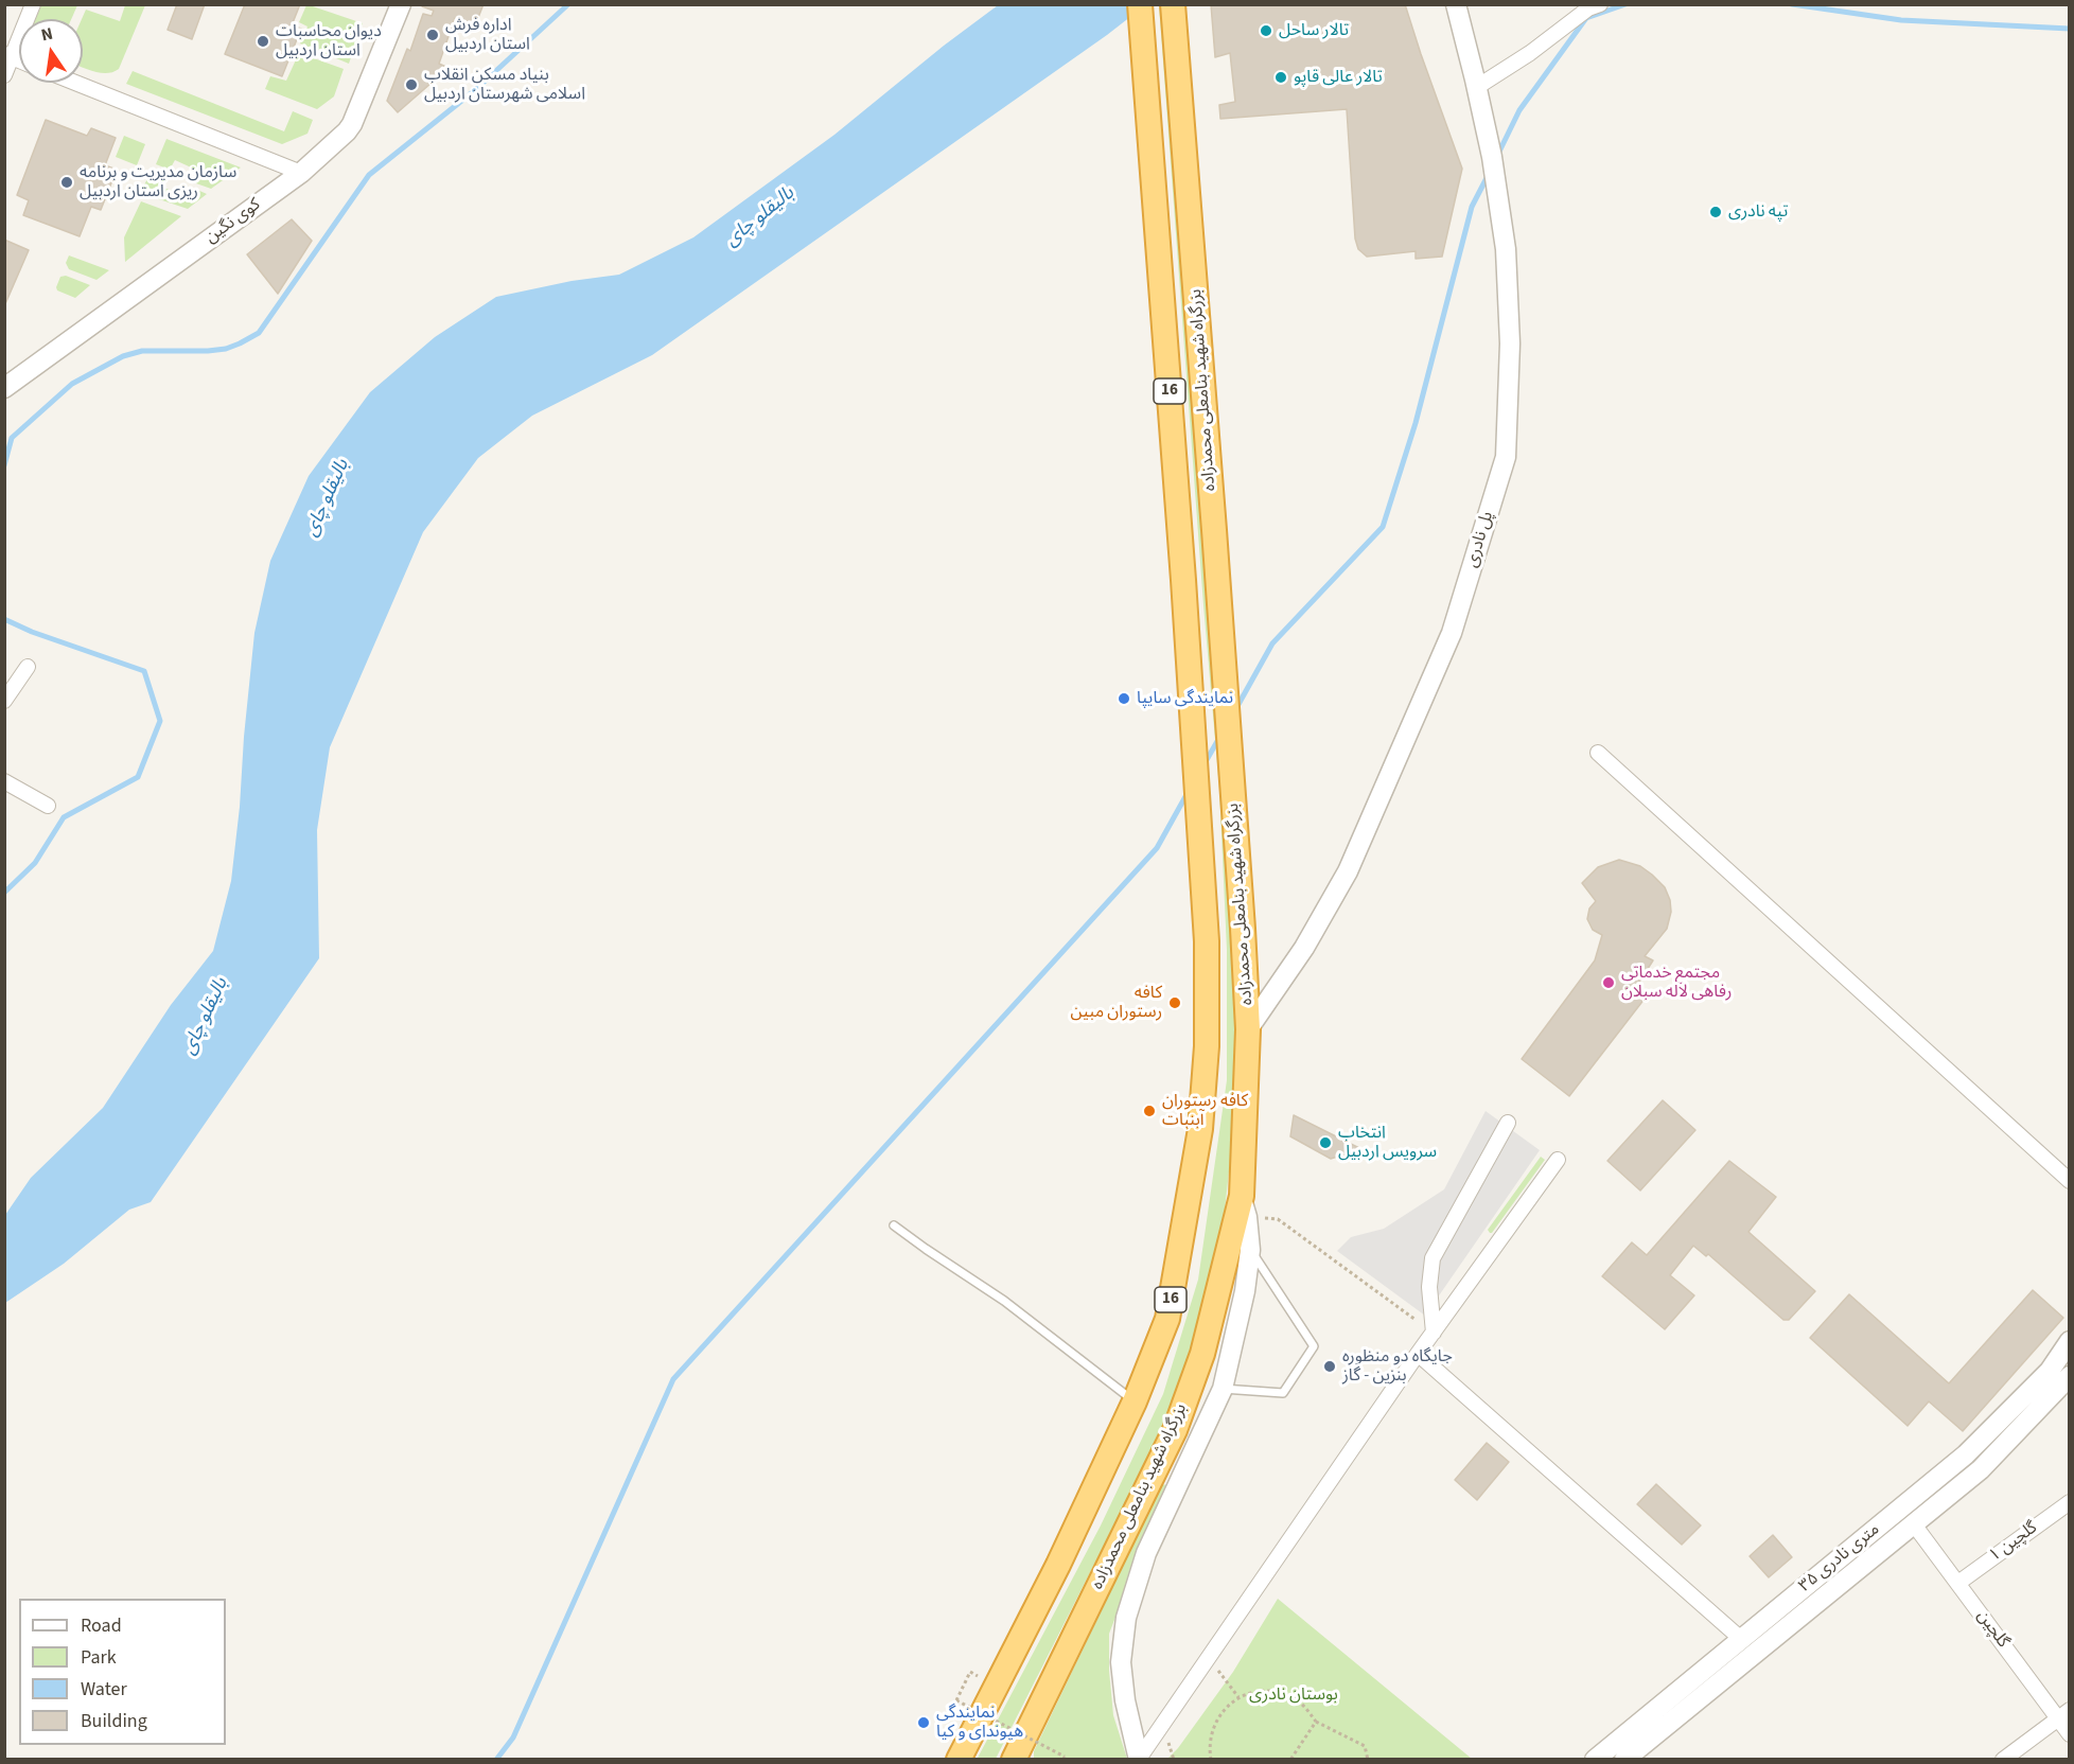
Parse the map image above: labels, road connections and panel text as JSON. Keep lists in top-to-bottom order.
{
  "streets": {
    "highway": ["بزرگراه شهید بنامعلی محمدزاده", "16"],
    "street": [
      "کوی نگین",
      "پل نادری",
      "گلچین ۱",
      "۳۵ متری نادری",
      "گلچین"
    ]
  },
  "crossings": [
    ["بزرگراه شهید بنامعلی محمدزاده", "پل نادری"],
    ["گلچین ۱", "گلچین"],
    ["۳۵ متری نادری", "گلچین"]
  ],
  "water": ["بالیقلو چای"],
  "parks": ["بوستان نادری"],
  "places": [
    "تالار ساحل",
    "اداره فرش استان اردبیل",
    "دیوان محاسبات استان اردبیل",
    "تالار عالی قاپو",
    "بنیاد مسکن انقلاب اسلامی شهرستان اردبیل",
    "سازمان مدیریت و برنامه ریزی استان اردبیل",
    "تپه نادری",
    "نمایندگی سایپا",
    "مجتمع خدماتی رفاهی لاله سبلان",
    "کافه رستوران مبین",
    "کافه رستوران آبنبات",
    "انتخاب سرویس اردبیل",
    "جایگاه دو منظوره بنزین - گاز",
    "نمایندگی هیوندای و کیا"
  ],
  "legend": [
    "Road",
    "Park",
    "Water",
    "Building"
  ],
  "north": "top"
}
